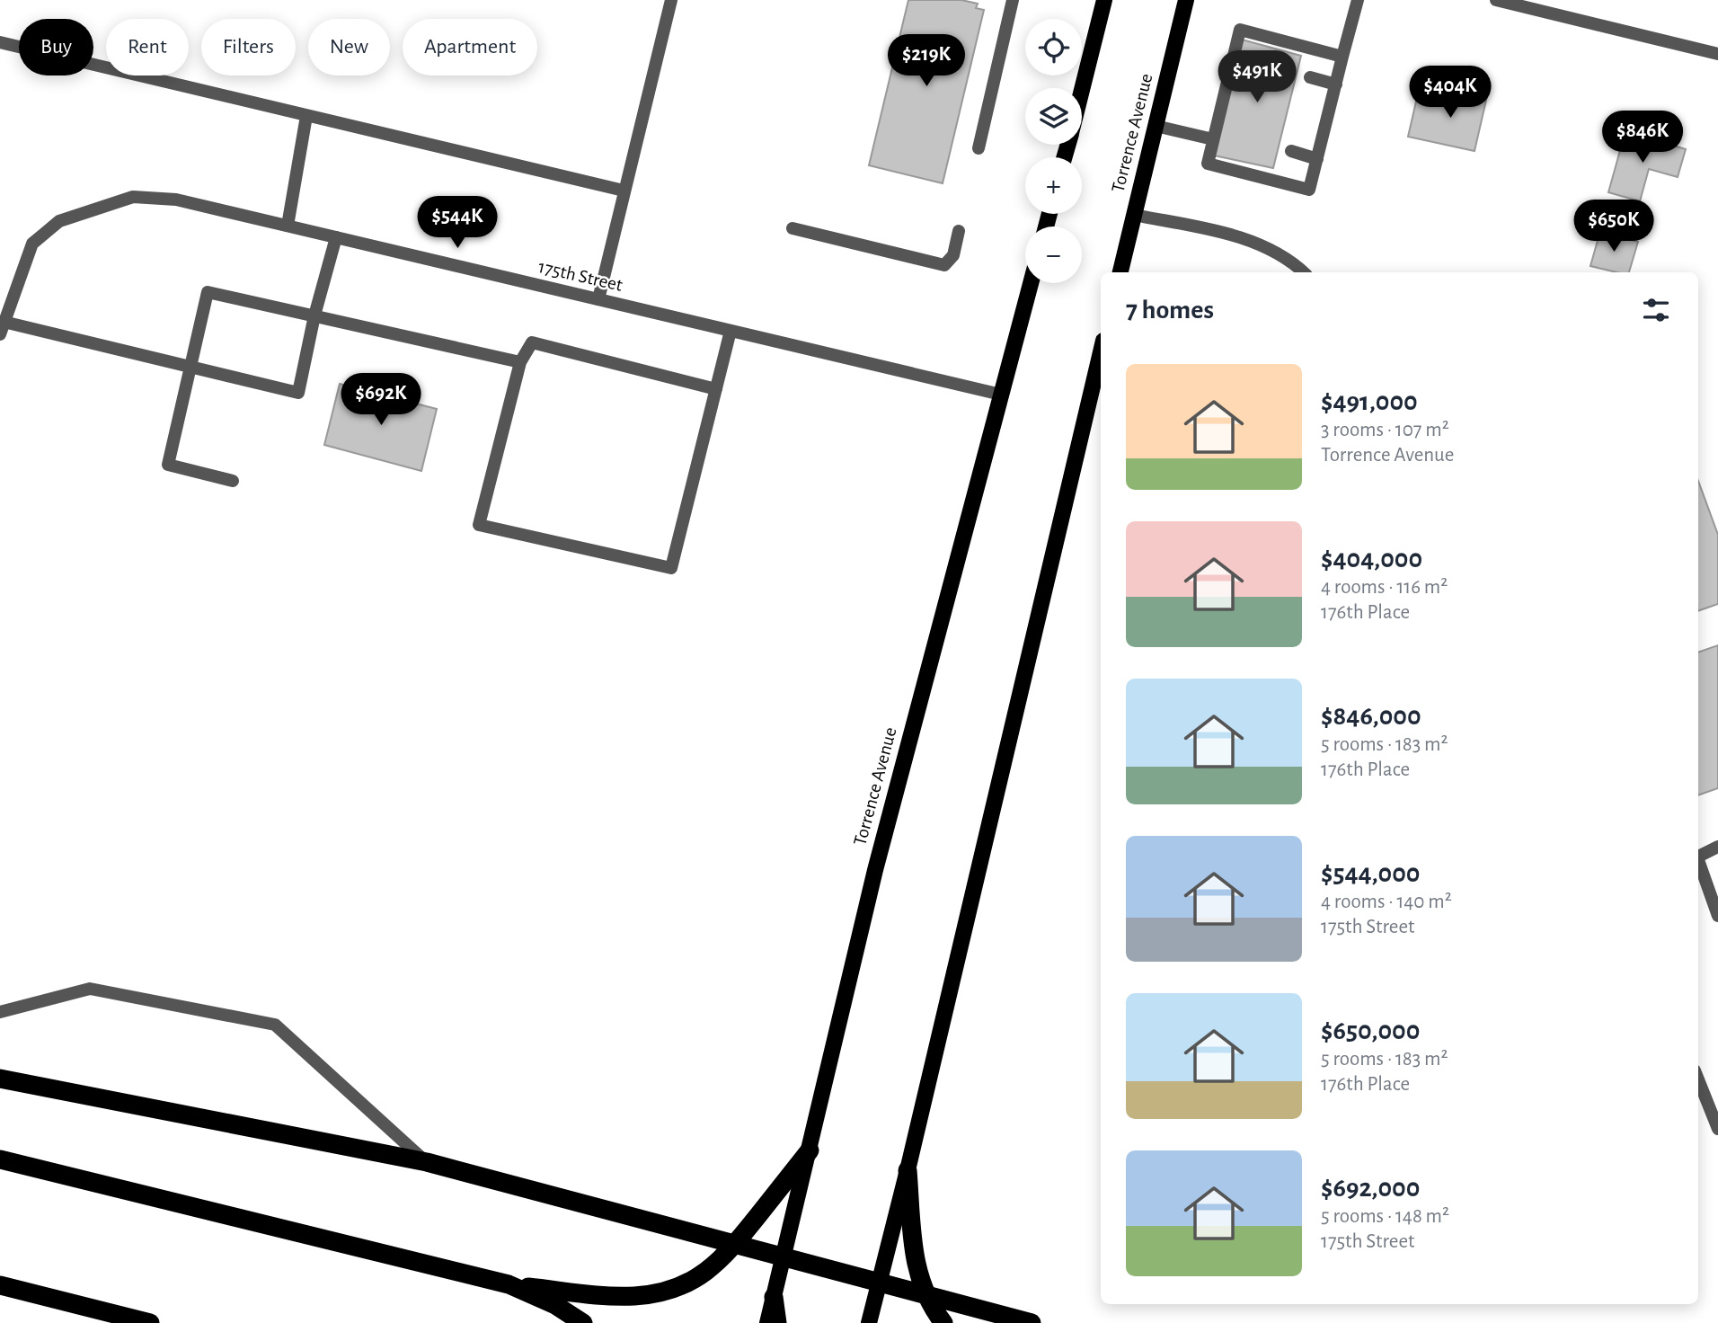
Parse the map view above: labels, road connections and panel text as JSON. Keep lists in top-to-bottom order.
{
  "streets": {
    "main road": ["Torrence Avenue"],
    "street": ["175th Street"]
  },
  "crossings": [
    ["Torrence Avenue", "175th Street"]
  ],
  "page": {
    "map_buttons": ["+", "−"],
    "chip": [
      "Buy",
      "Rent",
      "Filters",
      "New",
      "Apartment"
    ],
    "price": [
      "$219K",
      "$491K",
      "$404K",
      "$846K",
      "$544K",
      "$650K",
      "$692K"
    ],
    "heading": "7 homes",
    "list": [
      {
        "name": "$491,000",
        "note": "3 rooms · 107 m² · Torrence Avenue"
      },
      {
        "name": "$404,000",
        "note": "4 rooms · 116 m² · 176th Place"
      },
      {
        "name": "$846,000",
        "note": "5 rooms · 183 m² · 176th Place"
      },
      {
        "name": "$544,000",
        "note": "4 rooms · 140 m² · 175th Street"
      },
      {
        "name": "$650,000",
        "note": "5 rooms · 183 m² · 176th Place"
      },
      {
        "name": "$692,000",
        "note": "5 rooms · 148 m² · 175th Street"
      }
    ]
  }
}
